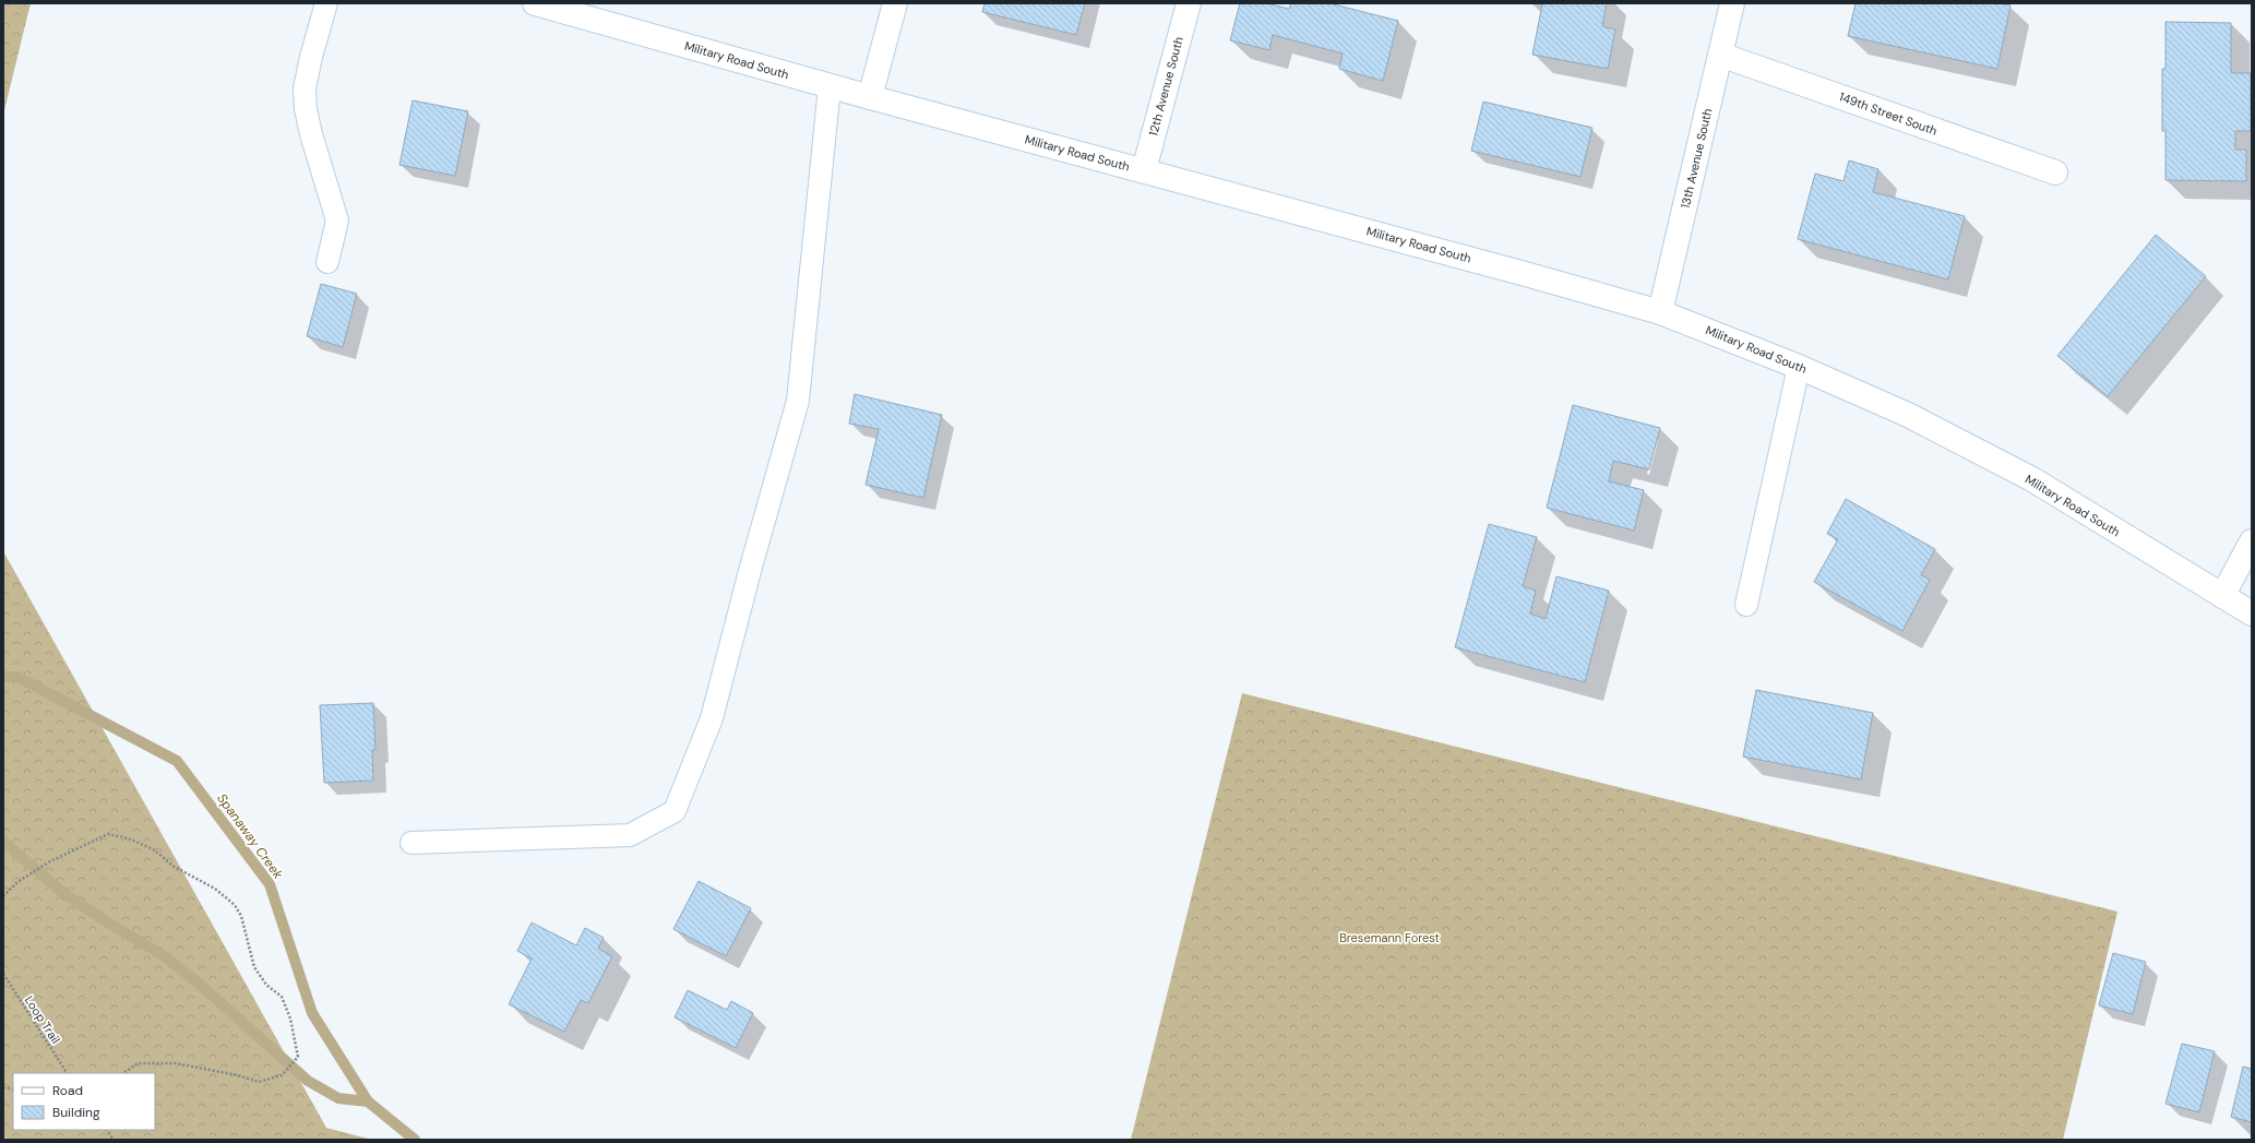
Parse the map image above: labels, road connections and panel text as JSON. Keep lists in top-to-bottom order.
{
  "streets": {
    "main road": [
      "Military Road South",
      "12th Avenue South",
      "149th Street South",
      "13th Avenue South"
    ],
    "path": ["Loop Trail"]
  },
  "crossings": [
    ["Military Road South", "12th Avenue South"],
    ["Military Road South", "13th Avenue South"],
    ["149th Street South", "13th Avenue South"]
  ],
  "water": ["Spanaway Creek"],
  "parks": ["Bresemann Forest"],
  "legend": ["Road", "Building"]
}
